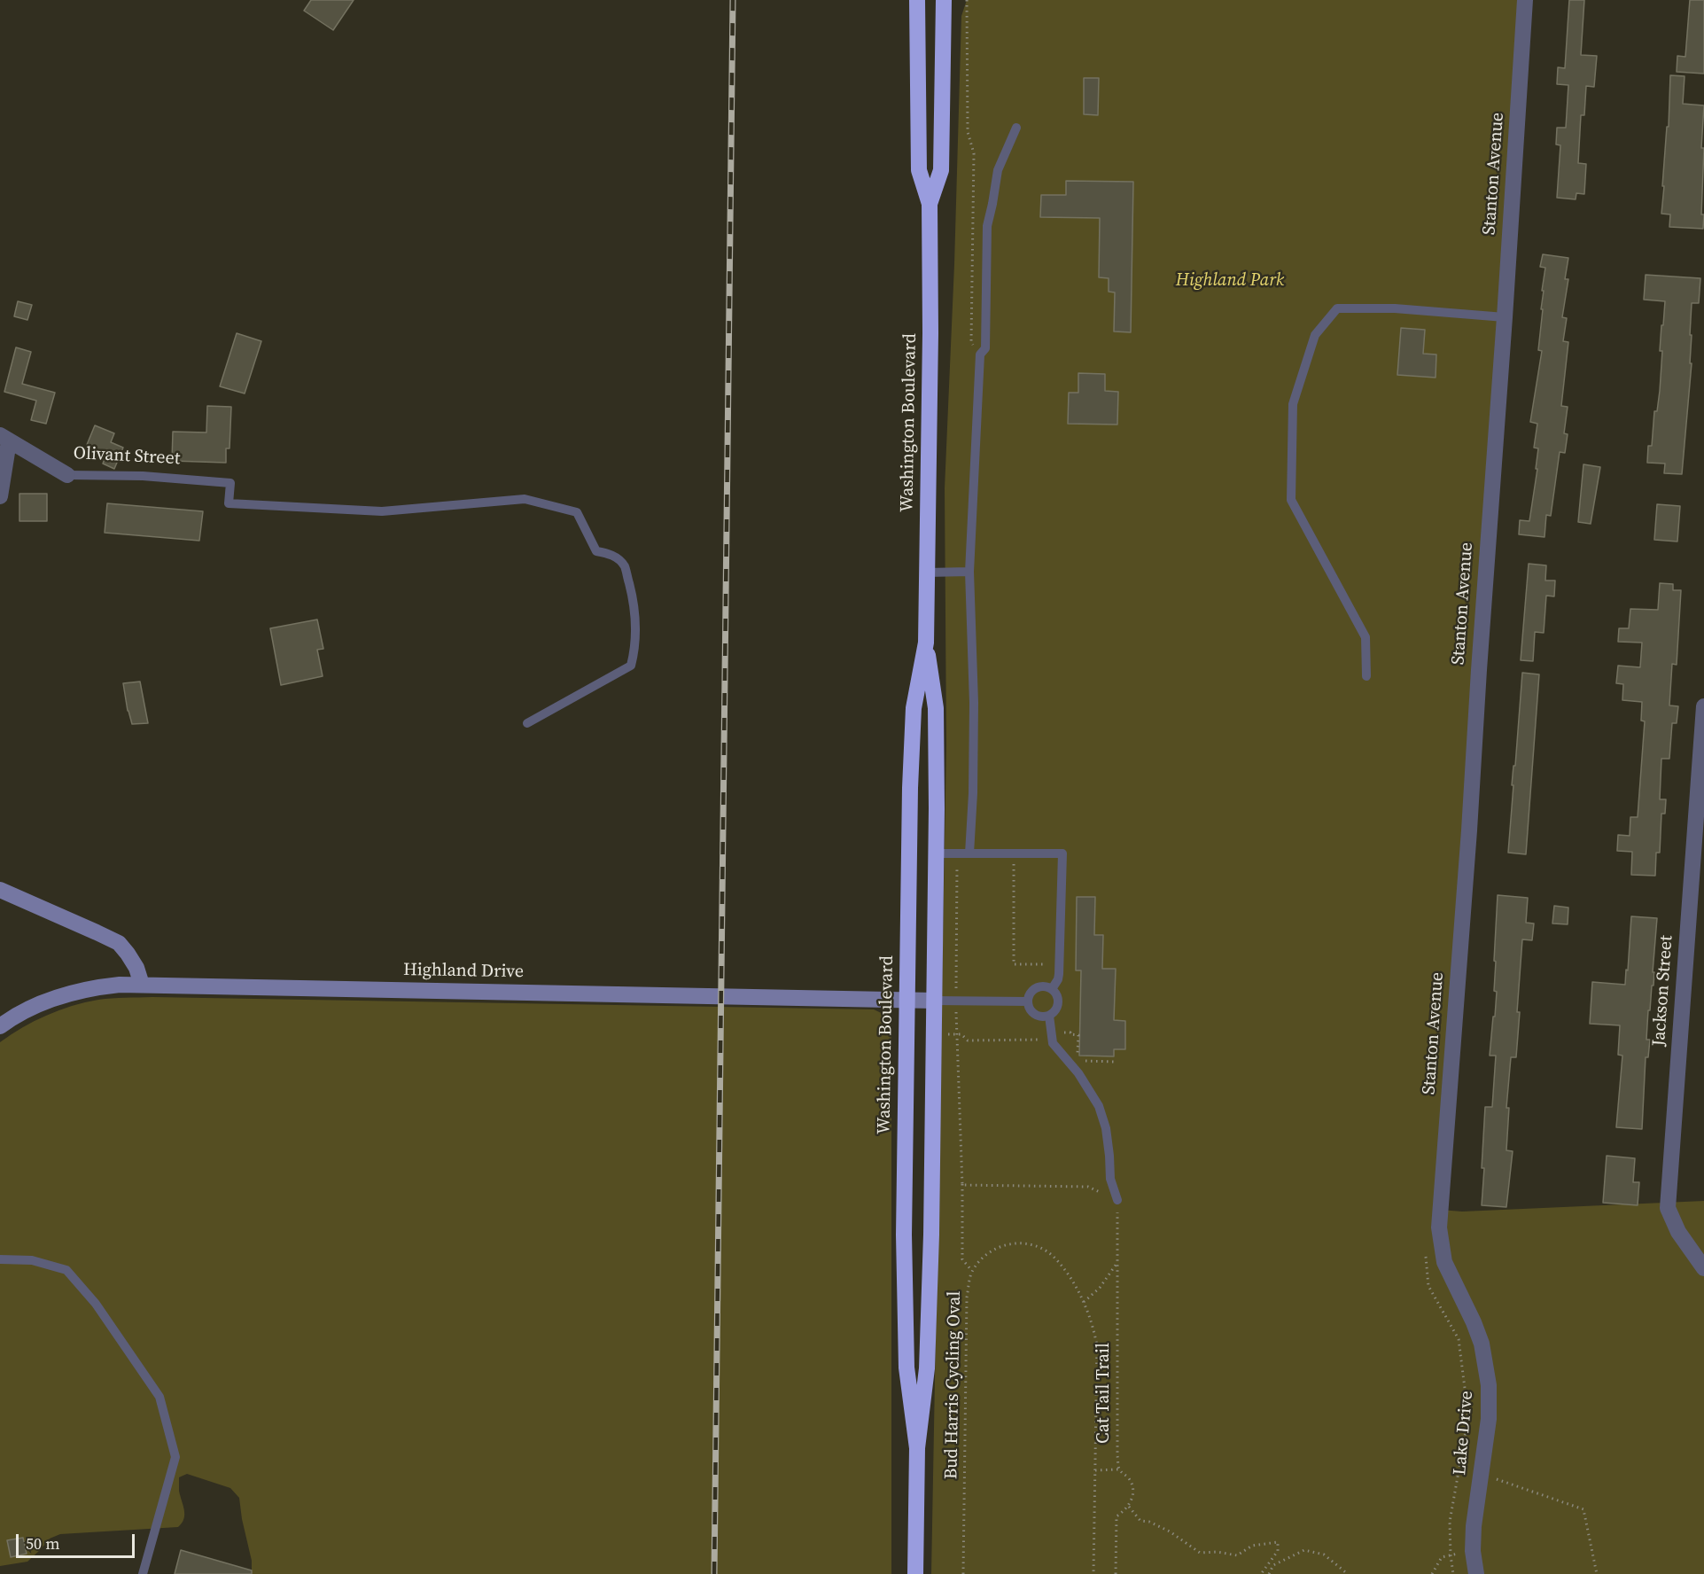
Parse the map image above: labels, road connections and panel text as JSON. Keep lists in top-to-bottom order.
{
  "streets": {
    "highway": ["Washington Boulevard"],
    "street": [
      "Stanton Avenue",
      "Olivant Street",
      "Highland Drive",
      "Jackson Street",
      "Lake Drive"
    ],
    "path": ["Bud Harris Cycling Oval", "Cat Tail Trail"]
  },
  "crossings": [
    ["Stanton Avenue", "Lake Drive"],
    ["Washington Boulevard", "Highland Drive"]
  ],
  "parks": ["Highland Park"],
  "scale_bar": "50 m"
}
